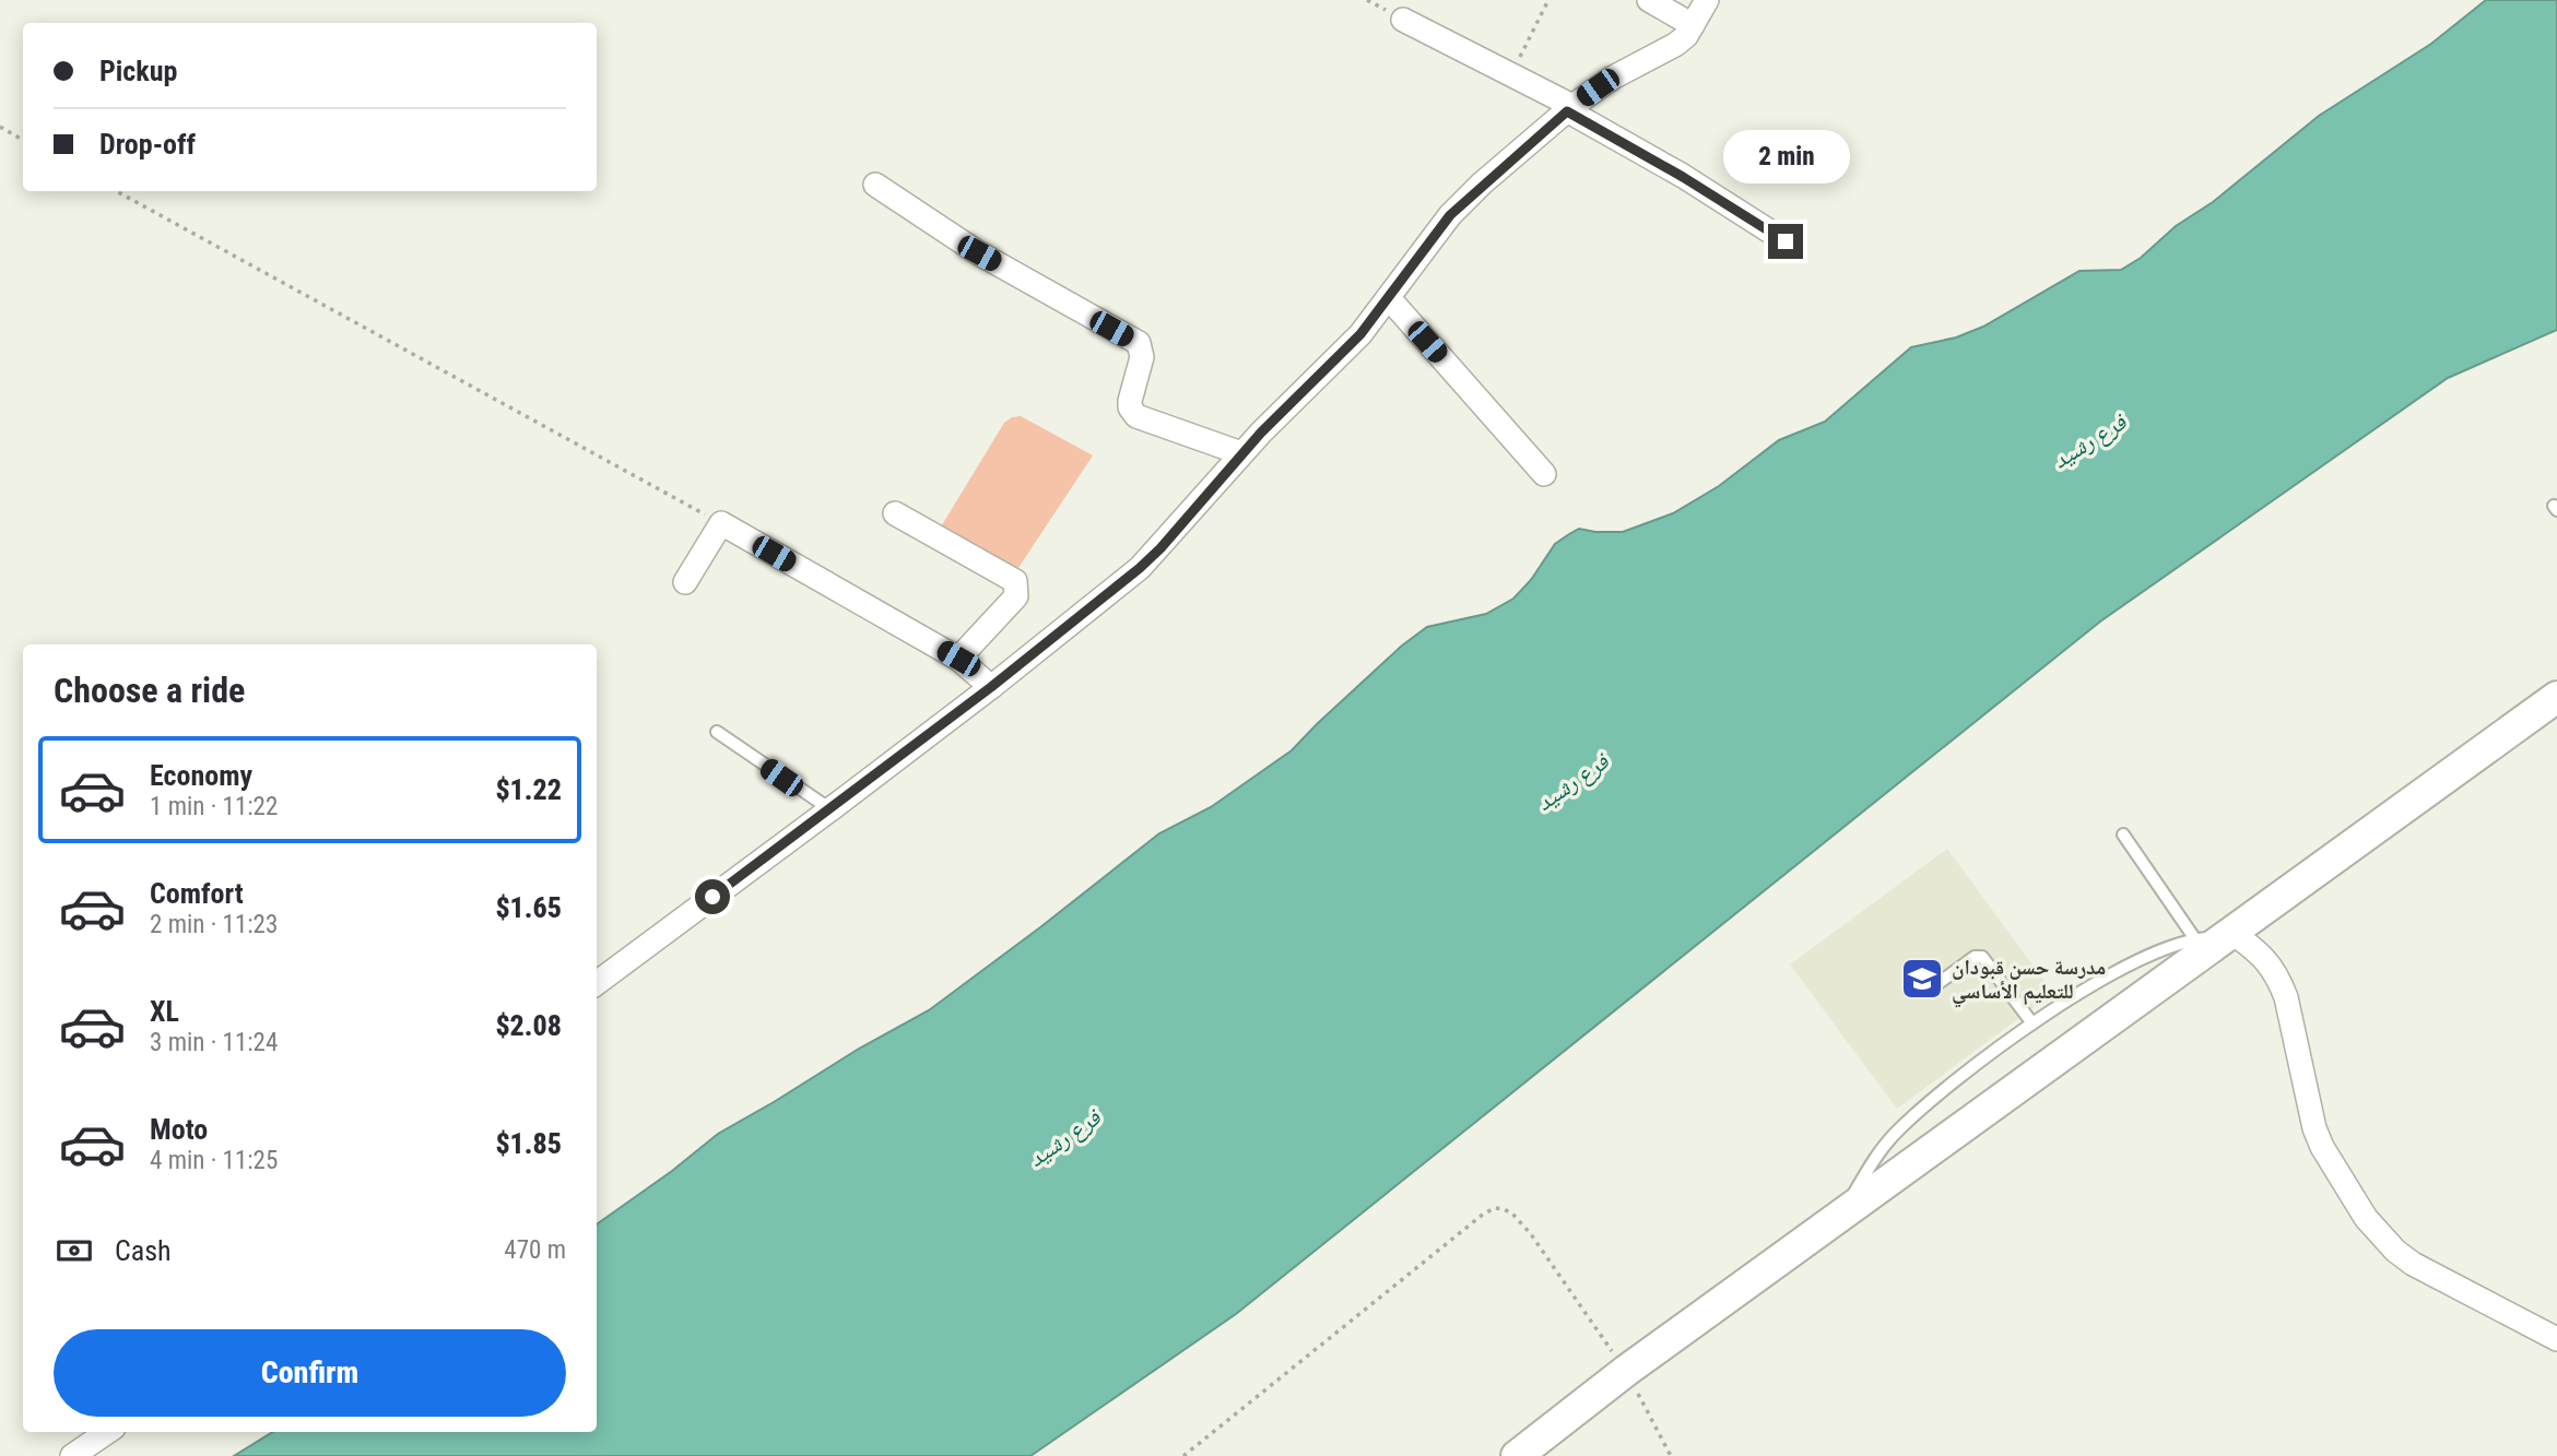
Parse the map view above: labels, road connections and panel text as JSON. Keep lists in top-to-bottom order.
{
  "water": ["فرع رشيد"],
  "places": {
    "school or university": ["مدرسة حسن قبودان للتعليم الأساسي"]
  },
  "page": {
    "banner": ["Pickup", "Drop-off"],
    "bubble": "2 min",
    "heading": "Choose a ride",
    "list": [
      {
        "name": "Economy",
        "note": "1 min · 11:22",
        "value": "$1.22"
      },
      {
        "name": "Comfort",
        "note": "2 min · 11:23",
        "value": "$1.65"
      },
      {
        "name": "XL",
        "note": "3 min · 11:24",
        "value": "$2.08"
      },
      {
        "name": "Moto",
        "note": "4 min · 11:25",
        "value": "$1.85"
      }
    ],
    "pay": ["Cash", "470 m"],
    "buttons": "Confirm"
  }
}
